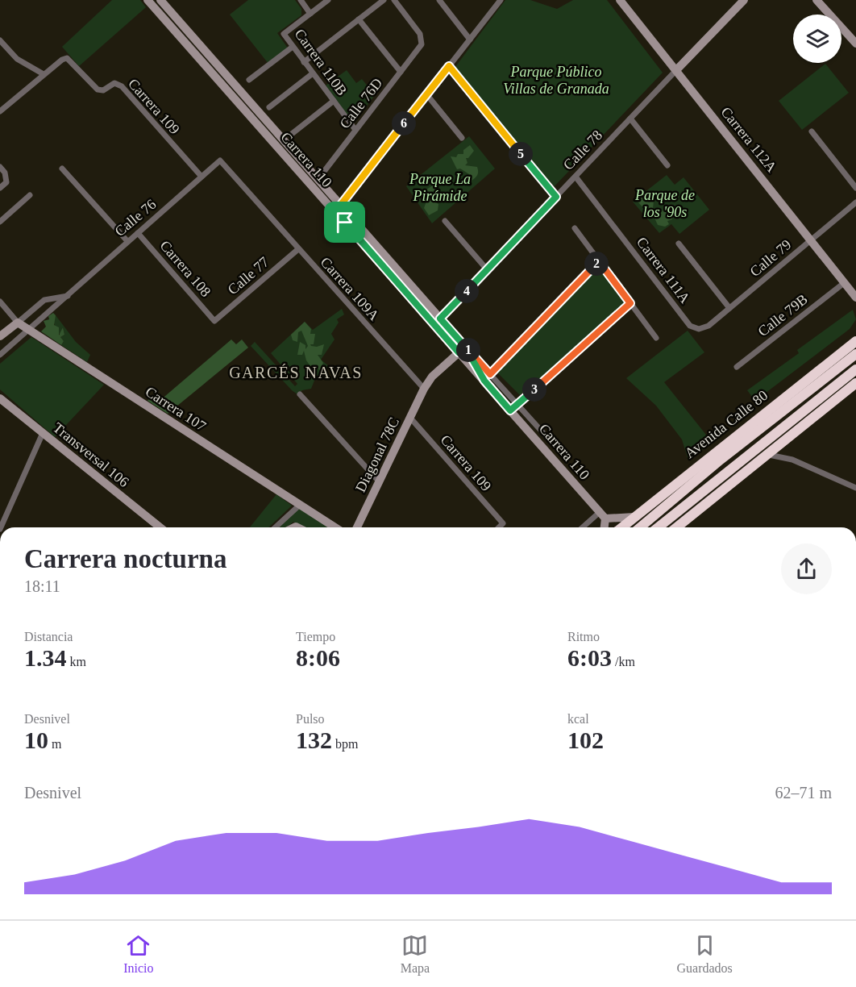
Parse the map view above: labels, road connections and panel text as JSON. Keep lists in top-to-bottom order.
{
  "streets": {
    "highway": ["Avenida Calle 80"],
    "street": [
      "Carrera 110B",
      "Calle 76D",
      "Carrera 109",
      "Carrera 112A",
      "Calle 78",
      "Carrera 110",
      "Calle 76",
      "Calle 79",
      "Carrera 108",
      "Carrera 111A",
      "Calle 77",
      "Carrera 109A",
      "Calle 79B",
      "Carrera 107",
      "Transversal 106",
      "Diagonal 78C"
    ]
  },
  "crossings": [
    ["Carrera 110B", "Calle 76D"],
    ["Calle 76D", "Carrera 110"],
    ["Carrera 109", "Calle 76"],
    ["Carrera 109", "Diagonal 78C"],
    ["Carrera 112A", "Calle 78"],
    ["Carrera 112A", "Calle 79"],
    ["Carrera 112A", "Calle 79B"],
    ["Calle 78", "Carrera 110"],
    ["Calle 78", "Carrera 111A"],
    ["Carrera 110", "Diagonal 78C"],
    ["Calle 76", "Carrera 108"],
    ["Calle 76", "Carrera 109A"],
    ["Calle 76", "Carrera 107"],
    ["Calle 79", "Carrera 111A"],
    ["Carrera 108", "Calle 77"],
    ["Calle 77", "Carrera 109A"],
    ["Carrera 109A", "Diagonal 78C"]
  ],
  "districts": ["GARCÉS NAVAS"],
  "parks": ["Parque Público Villas de Granada", "Parque La Pirámide", "Parque de los '90s"],
  "page": {
    "pins": [
      "6",
      "5",
      "2",
      "4",
      "1",
      "3"
    ],
    "heading": ["Carrera nocturna", "18:11"],
    "stats": [
      ["Distancia", "1.34 km"],
      ["Tiempo", "8:06"],
      ["Ritmo", "6:03 /km"],
      ["Desnivel", "10 m"],
      ["Pulso", "132 bpm"],
      ["kcal", "102"]
    ],
    "chart": ["Desnivel", "62–71 m"],
    "tabs": ["Inicio", "Mapa", "Guardados"]
  }
}
